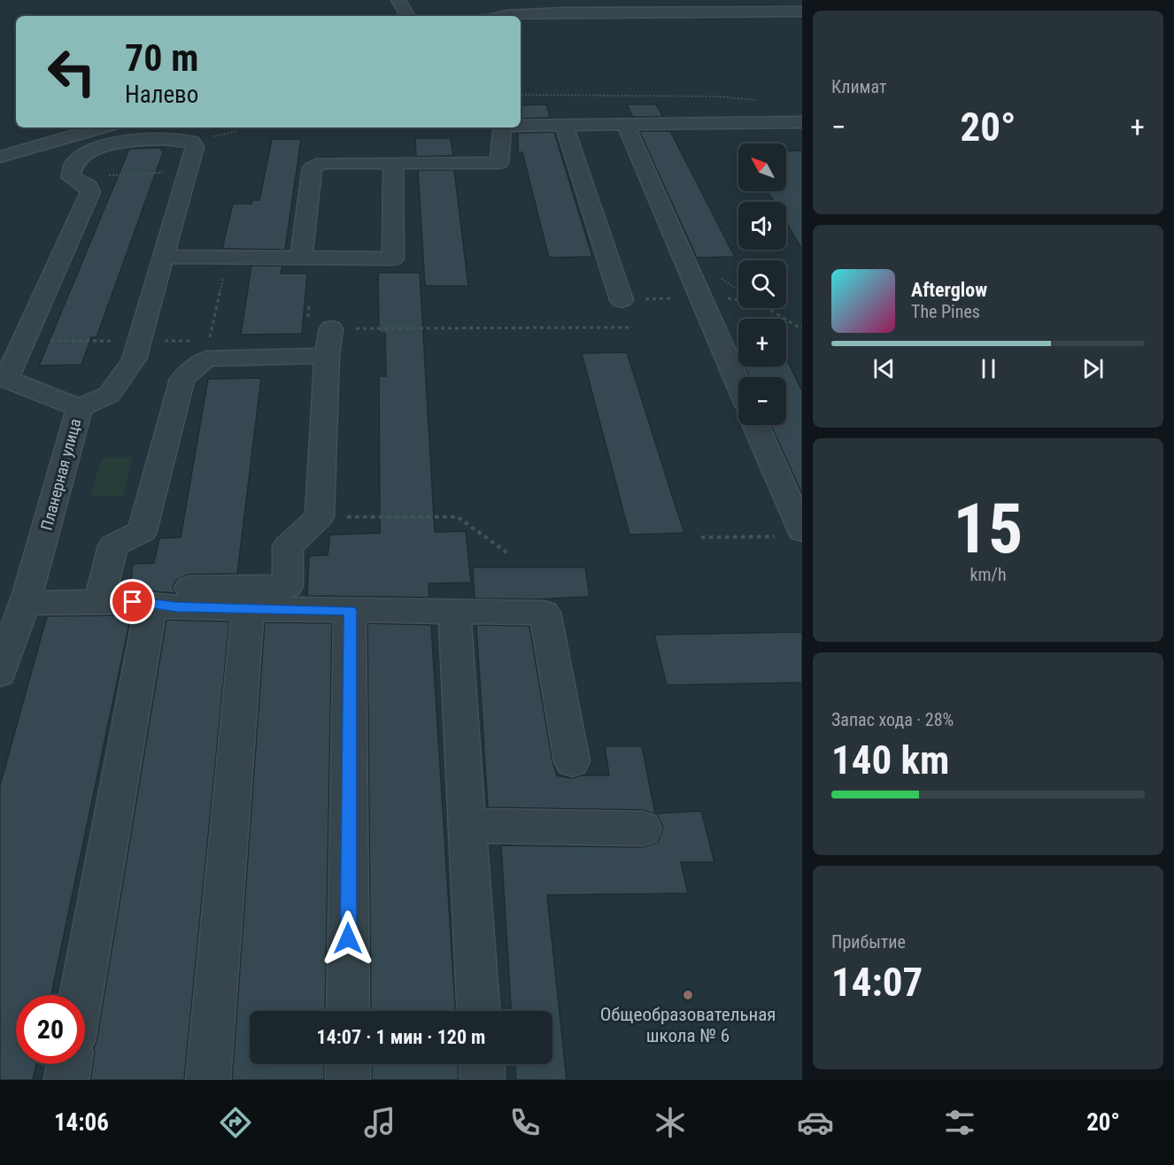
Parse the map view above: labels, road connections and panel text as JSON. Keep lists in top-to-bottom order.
{
  "streets": {
    "street": ["Планерная улица"]
  },
  "places": ["Общеобразовательная школа № 6"],
  "north": "top left",
  "page": {
    "tile": [
      "Климат",
      ["15", "km/h"],
      ["Запас хода · 28%", "140 km"],
      ["Прибытие", "14:07"]
    ],
    "turn": ["70 m", "Налево"],
    "heat": ["−", "20°", "+"],
    "map_buttons": ["+", "−"],
    "song": ["Afterglow", "The Pines"],
    "limit": "20",
    "trip": "14:07 · 1 мин · 120 m",
    "tabs": ["14:06", "20°"]
  }
}
